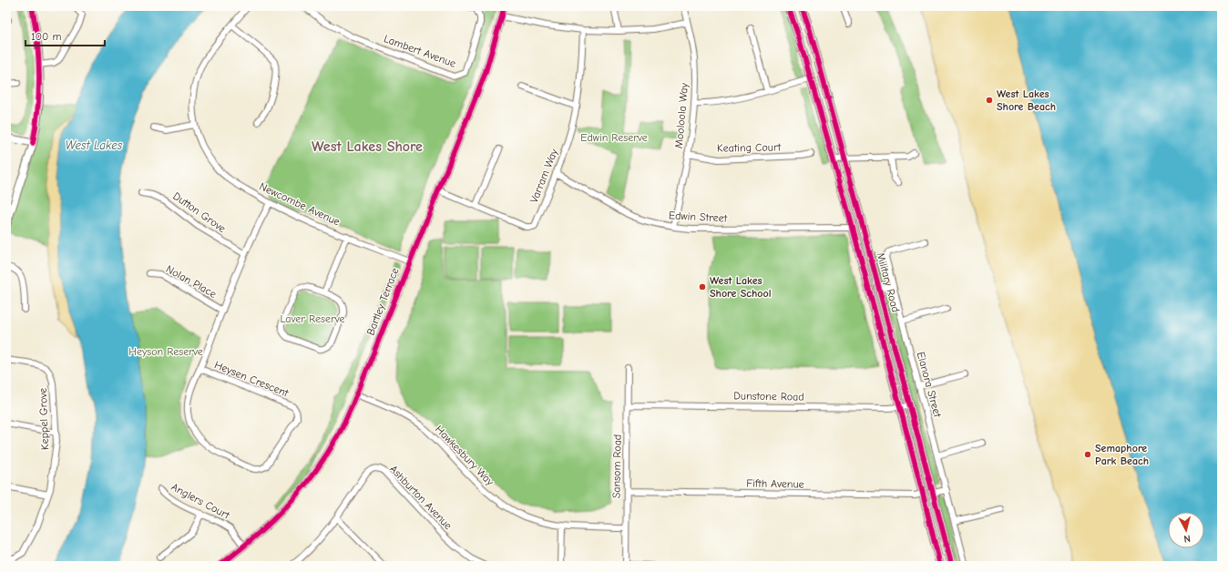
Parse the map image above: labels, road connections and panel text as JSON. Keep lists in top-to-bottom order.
{
  "streets": {
    "main road": ["Military Road"],
    "street": [
      "Lambert Avenue",
      "Mooloola Way",
      "Keating Court",
      "Varram Way",
      "Newcombe Avenue",
      "Dutton Grove",
      "Edwin Street",
      "Nolan Place",
      "Bartley Terrace",
      "Heysen Crescent",
      "Elanora Street",
      "Dunstone Road",
      "Keppel Grove",
      "Hawkesbury Way",
      "Sansom Road",
      "Fifth Avenue",
      "Ashburton Avenue",
      "Anglers Court"
    ]
  },
  "crossings": [
    ["Mooloola Way", "Keating Court"],
    ["Mooloola Way", "Edwin Street"],
    ["Varram Way", "Edwin Street"],
    ["Varram Way", "Bartley Terrace"],
    ["Newcombe Avenue", "Bartley Terrace"],
    ["Newcombe Avenue", "Heysen Crescent"],
    ["Dutton Grove", "Heysen Crescent"],
    ["Edwin Street", "Military Road"],
    ["Nolan Place", "Heysen Crescent"],
    ["Military Road", "Dunstone Road"],
    ["Military Road", "Fifth Avenue"],
    ["Bartley Terrace", "Hawkesbury Way"],
    ["Bartley Terrace", "Anglers Court"],
    ["Dunstone Road", "Sansom Road"],
    ["Hawkesbury Way", "Sansom Road"],
    ["Sansom Road", "Fifth Avenue"]
  ],
  "districts": ["West Lakes Shore"],
  "water": ["West Lakes"],
  "parks": ["Edwin Reserve", "Laver Reserve", "Heyson Reserve"],
  "places": ["West Lakes Shore Beach", "West Lakes Shore School", "Semaphore Park Beach"],
  "scale_bar": "100 m",
  "north": "bottom"
}
